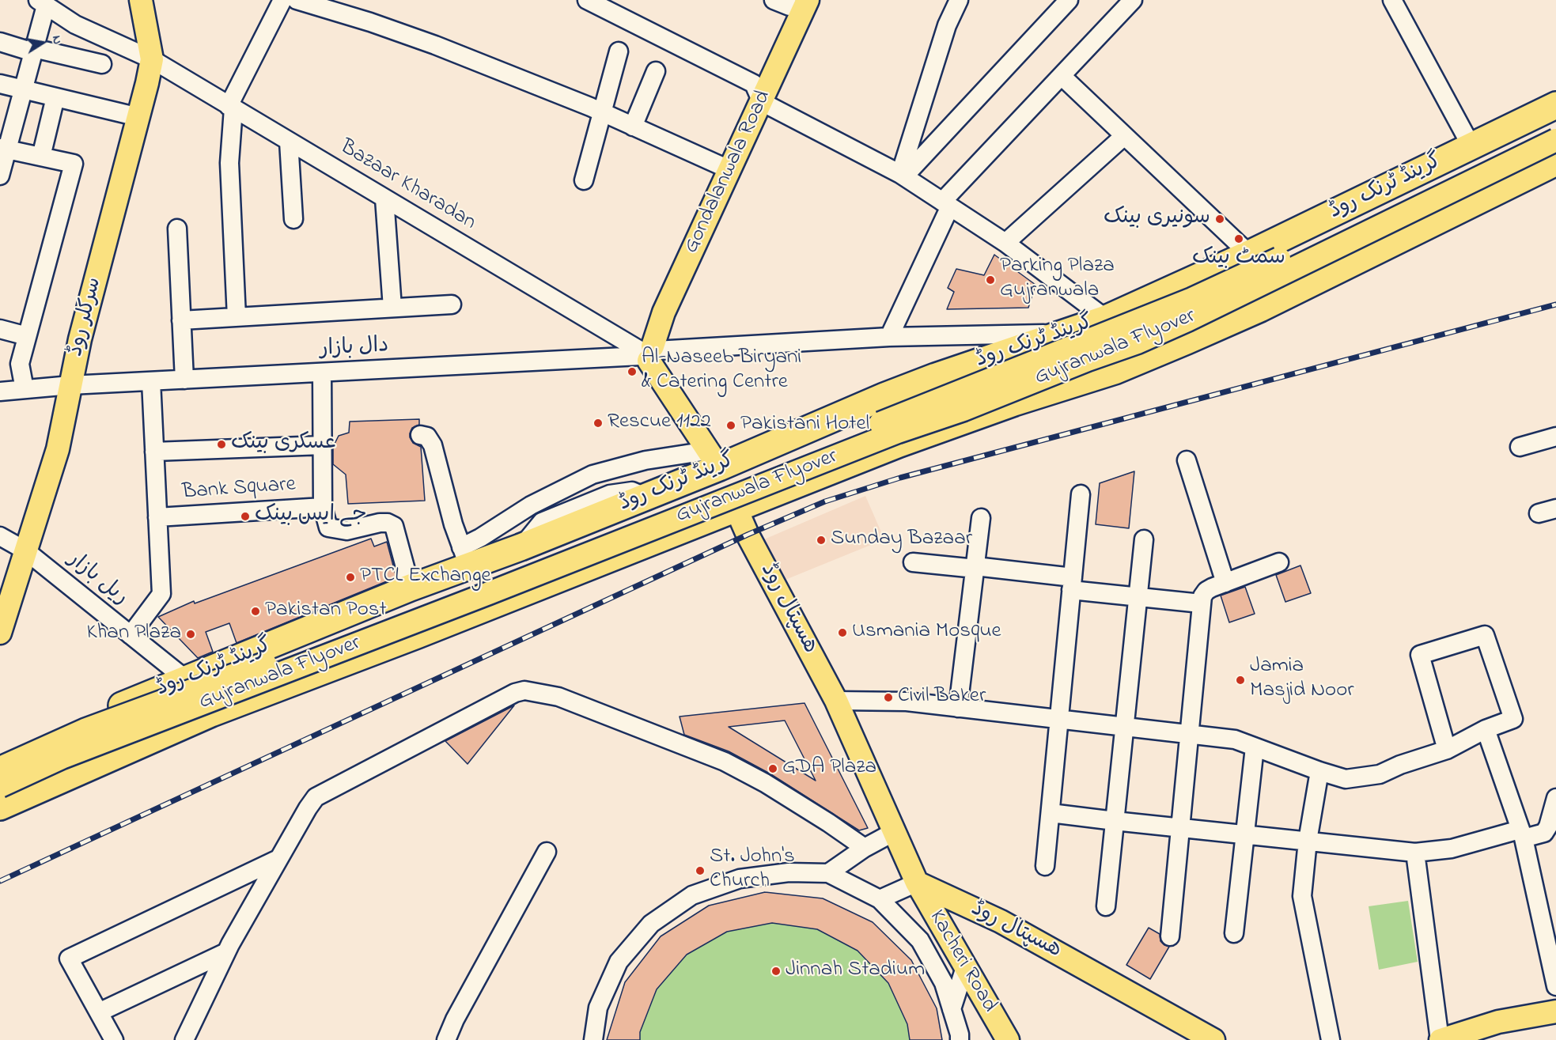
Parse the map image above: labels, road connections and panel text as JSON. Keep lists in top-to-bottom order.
{
  "streets": {
    "highway": ["گرینڈ ٹرنک روڈ"],
    "main road": [
      "Gondalanwala Road",
      "سرکلر روڈ",
      "Gujranwala Flyover",
      "ھسپتال روڈ",
      "Kacheri Road"
    ],
    "street": [
      "Bazaar Kharadan",
      "دال بازار",
      "Bank Square",
      "ریل بازار"
    ]
  },
  "crossings": [
    ["Gondalanwala Road", "Bazaar Kharadan"],
    ["Gondalanwala Road", "دال بازار"],
    ["Bazaar Kharadan", "سرکلر روڈ"],
    ["Bazaar Kharadan", "دال بازار"],
    ["گرینڈ ٹرنک روڈ", "دال بازار"],
    ["گرینڈ ٹرنک روڈ", "ریل بازار"],
    ["گرینڈ ٹرنک روڈ", "ھسپتال روڈ"],
    ["سرکلر روڈ", "دال بازار"],
    ["سرکلر روڈ", "ریل بازار"],
    ["ھسپتال روڈ", "Kacheri Road"]
  ],
  "places": [
    "سونیری بینک",
    "سمٹ بینک",
    "Parking Plaza Gujranwala",
    "Al-Naseeb Biryani & Catering Centre",
    "Rescue 1122",
    "Pakistani Hotel",
    "عسکری بینک",
    "جے ایس بینک",
    "Sunday Bazaar",
    "PTCL Exchange",
    "Pakistan Post",
    "Usmania Mosque",
    "Khan Plaza",
    "Jamia Masjid Noor",
    "Civil Baker",
    "GDA Plaza",
    "St. John's Church",
    "Jinnah Stadium"
  ],
  "north": "right"
}
